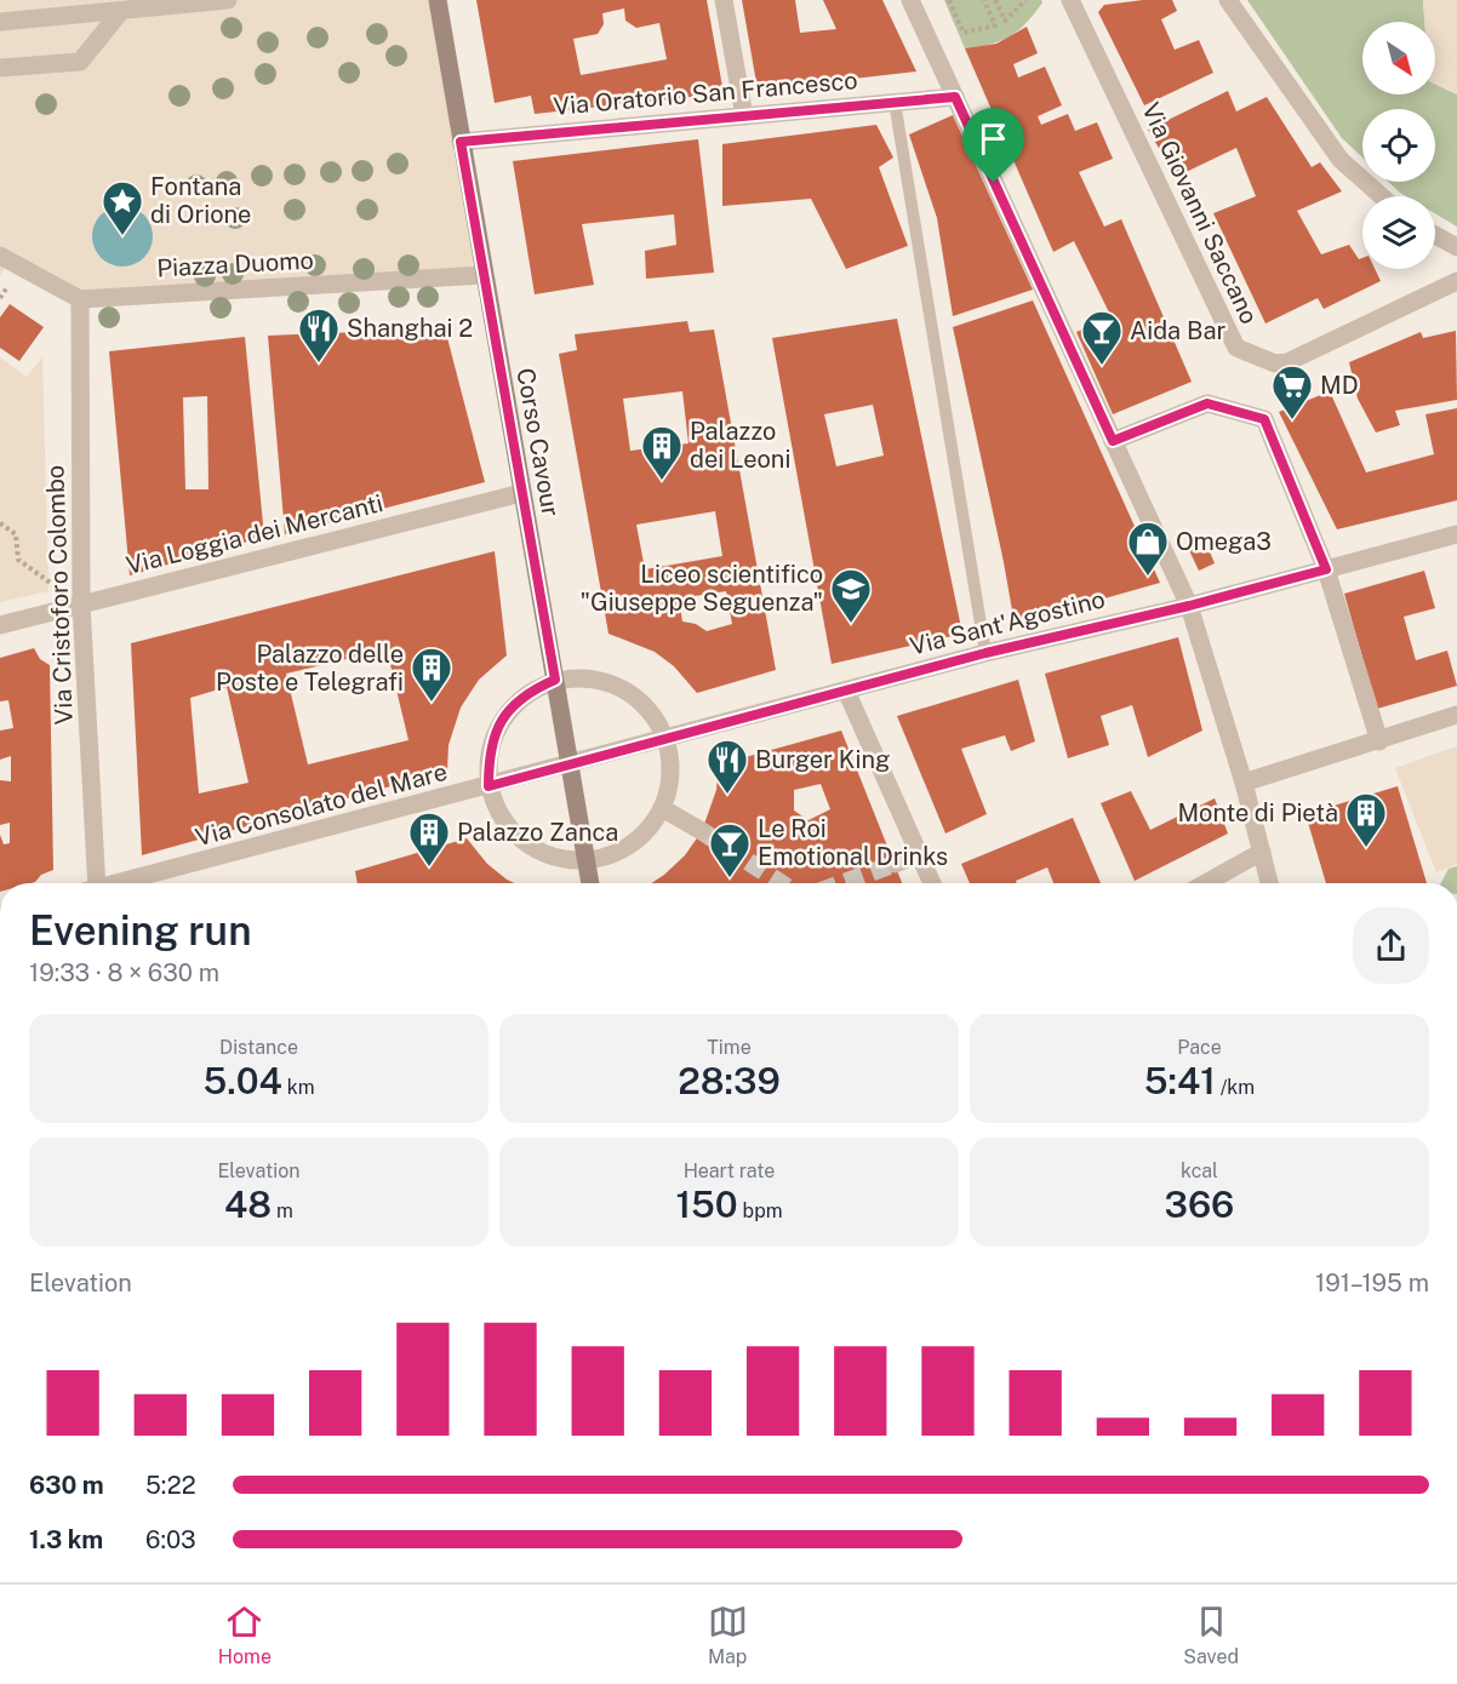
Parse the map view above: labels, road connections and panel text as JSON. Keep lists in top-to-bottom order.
{
  "streets": {
    "main road": ["Corso Cavour"],
    "street": [
      "Via Oratorio San Francesco",
      "Via Giovanni Saccano",
      "Piazza Duomo",
      "Via Loggia dei Mercanti",
      "Via Cristoforo Colombo",
      "Via Sant'Agostino",
      "Via Consolato del Mare"
    ]
  },
  "crossings": [
    ["Via Oratorio San Francesco", "Corso Cavour"],
    ["Piazza Duomo", "Corso Cavour"],
    ["Piazza Duomo", "Via Cristoforo Colombo"],
    ["Corso Cavour", "Via Loggia dei Mercanti"],
    ["Corso Cavour", "Via Sant'Agostino"],
    ["Corso Cavour", "Via Consolato del Mare"],
    ["Via Loggia dei Mercanti", "Via Cristoforo Colombo"],
    ["Via Sant'Agostino", "Via Consolato del Mare"]
  ],
  "places": {
    "place": ["Fontana di Orione"],
    "restaurant": ["Shanghai 2", "Burger King"],
    "bar": ["Aida Bar", "Le Roi Emotional Drinks"],
    "supermarket": ["MD"],
    "building": [
      "Palazzo dei Leoni",
      "Palazzo delle Poste e Telegrafi",
      "Monte di Pietà",
      "Palazzo Zanca"
    ],
    "shop": ["Omega3"],
    "school or university": ["Liceo scientifico \"Giuseppe Seguenza\""]
  },
  "north": "bottom right",
  "page": {
    "heading": ["Evening run", "19:33 · 8 × 630 m"],
    "stats": [
      ["Distance", "5.04 km"],
      ["Time", "28:39"],
      ["Pace", "5:41 /km"],
      ["Elevation", "48 m"],
      ["Heart rate", "150 bpm"],
      ["kcal", "366"]
    ],
    "chart": ["Elevation", "191–195 m"],
    "list": [
      {
        "name": "630 m",
        "note": "5:22"
      },
      {
        "name": "1.3 km",
        "note": "6:03"
      }
    ],
    "tabs": ["Home", "Map", "Saved"]
  }
}
